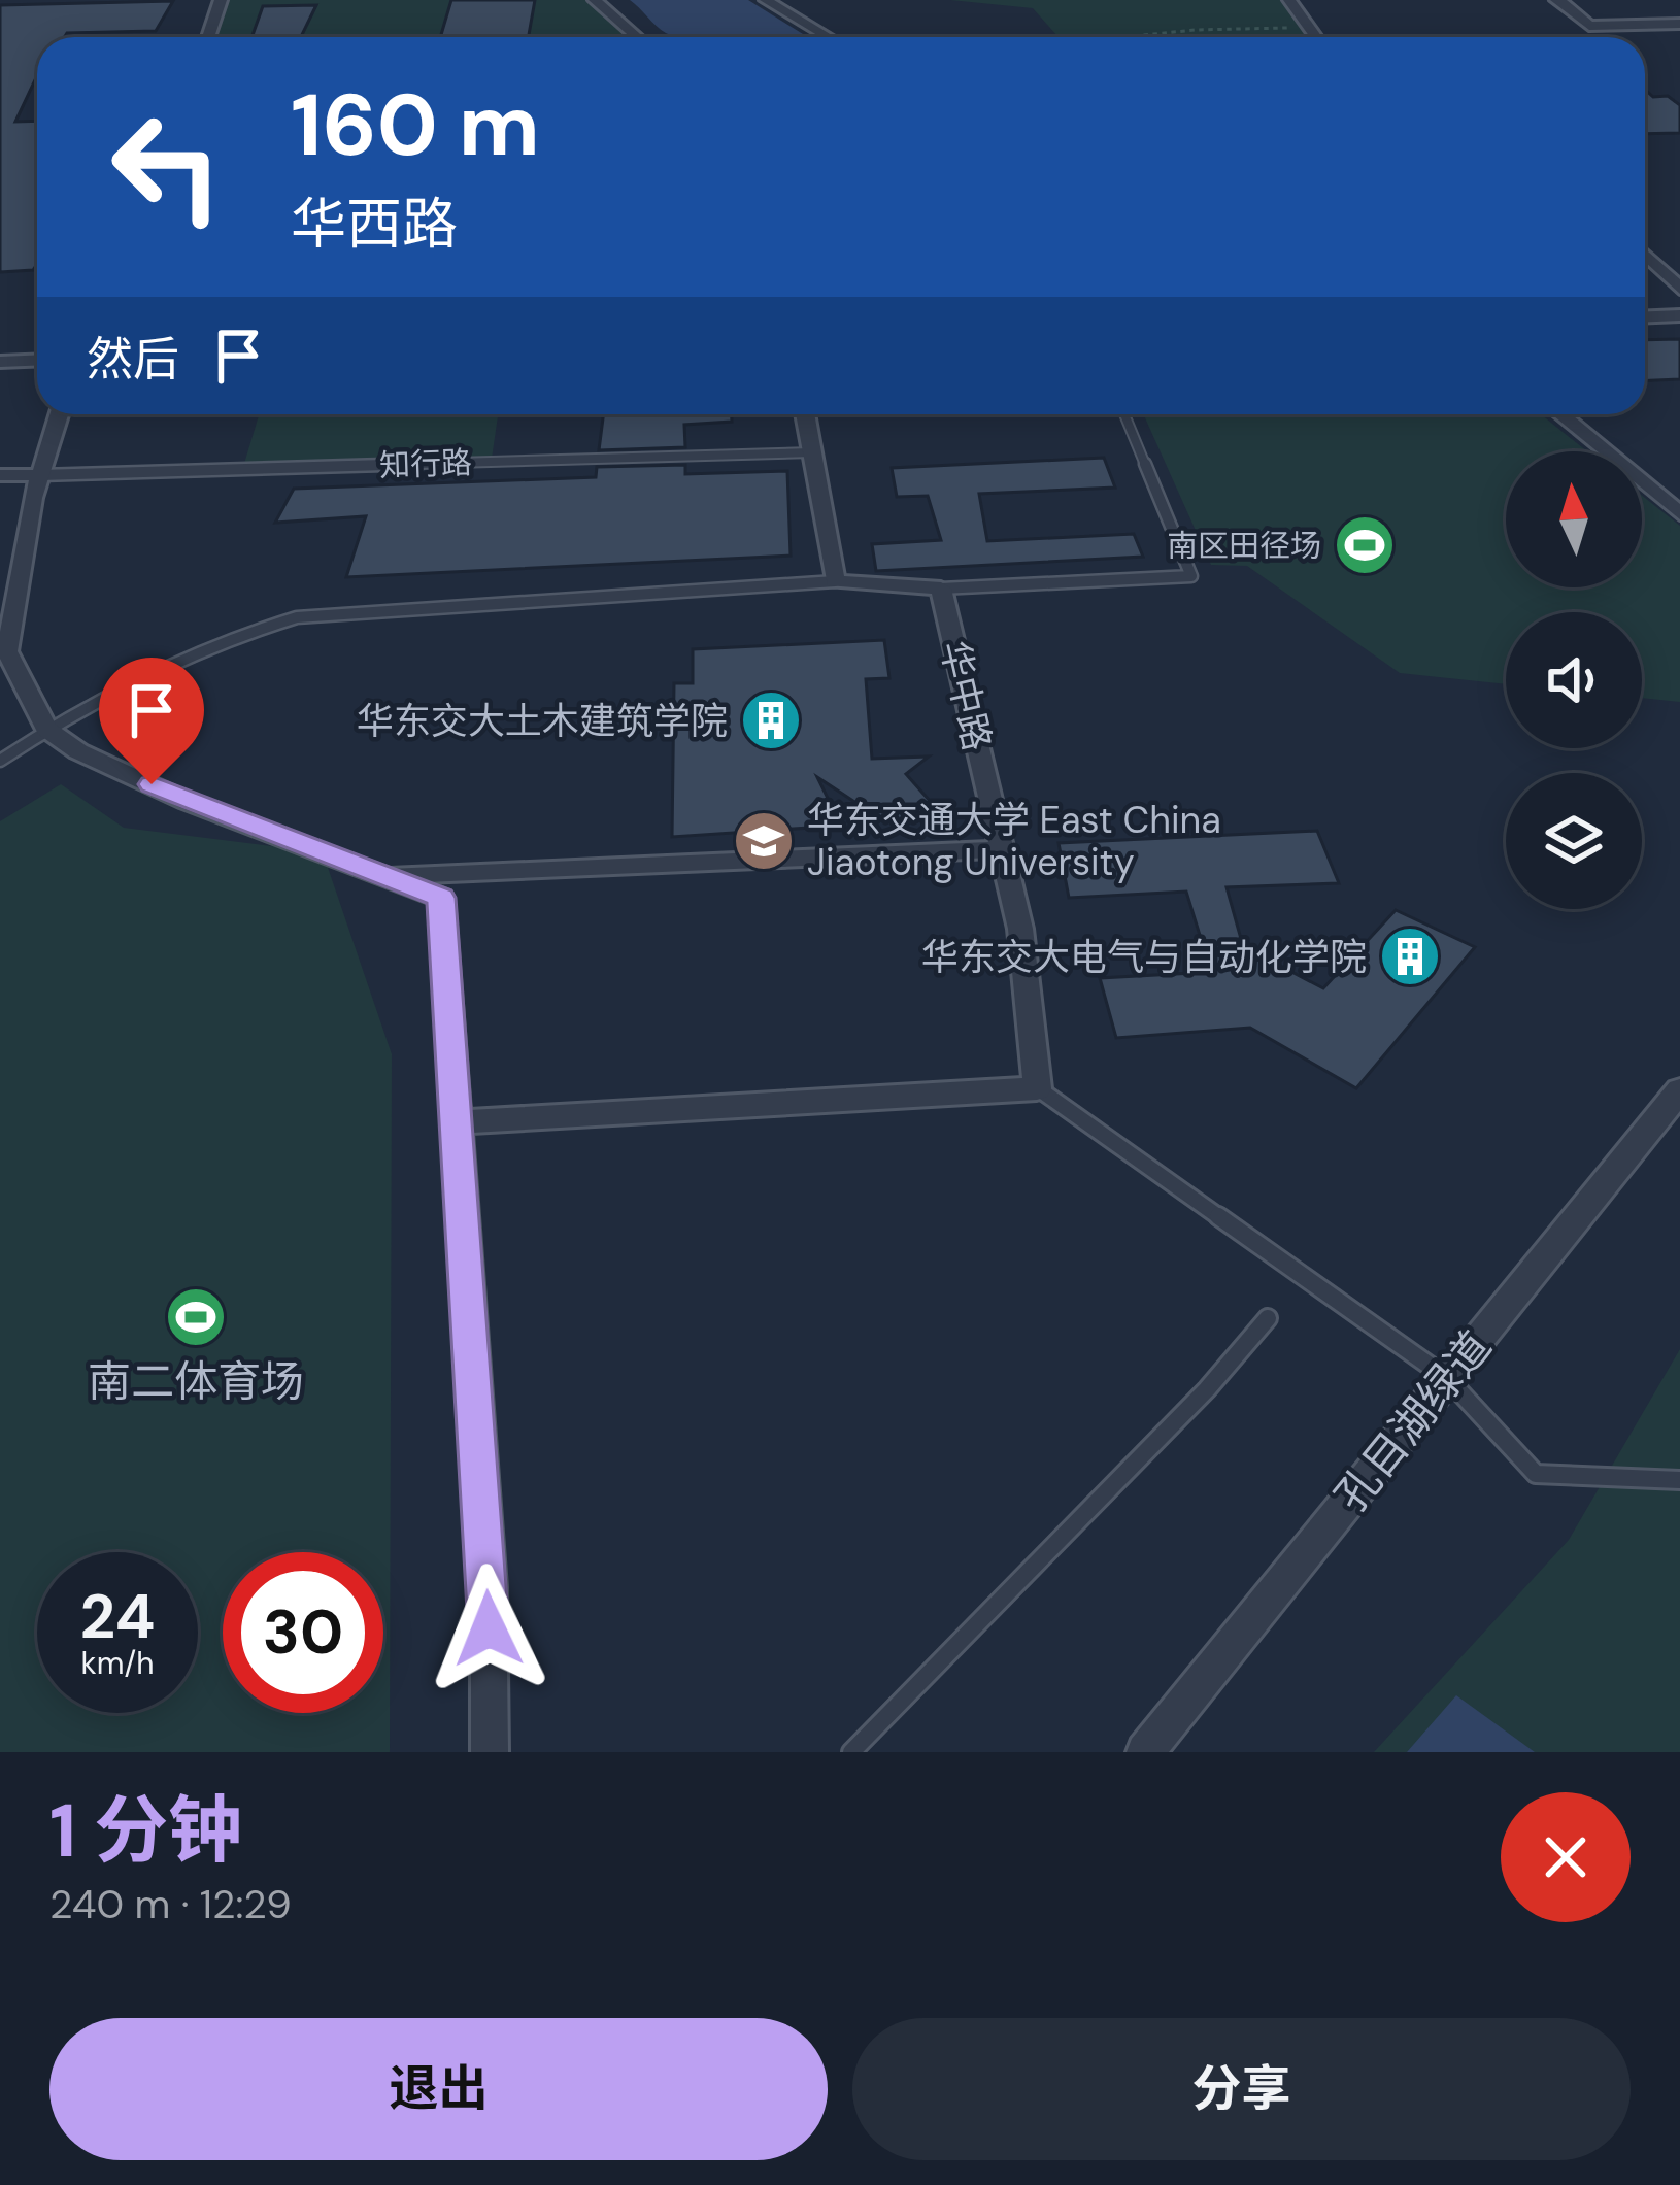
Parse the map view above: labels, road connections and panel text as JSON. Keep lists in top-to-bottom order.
{
  "streets": {
    "street": ["华中路", "孔目湖绿道"],
    "lane": ["知行路"]
  },
  "places": {
    "sports": ["南区田径场", "南二体育场"],
    "building": ["华东交大土木建筑学院", "华东交大电气与自动化学院"],
    "school or university": ["华东交通大学 East China Jiaotong University"]
  },
  "north": "top",
  "page": {
    "turn": ["160 m", "华西路"],
    "then": "然后",
    "speed": "24 km/h",
    "limit": "30",
    "heading": ["1 分钟", "240 m · 12:29"],
    "buttons": ["退出", "分享"]
  }
}
